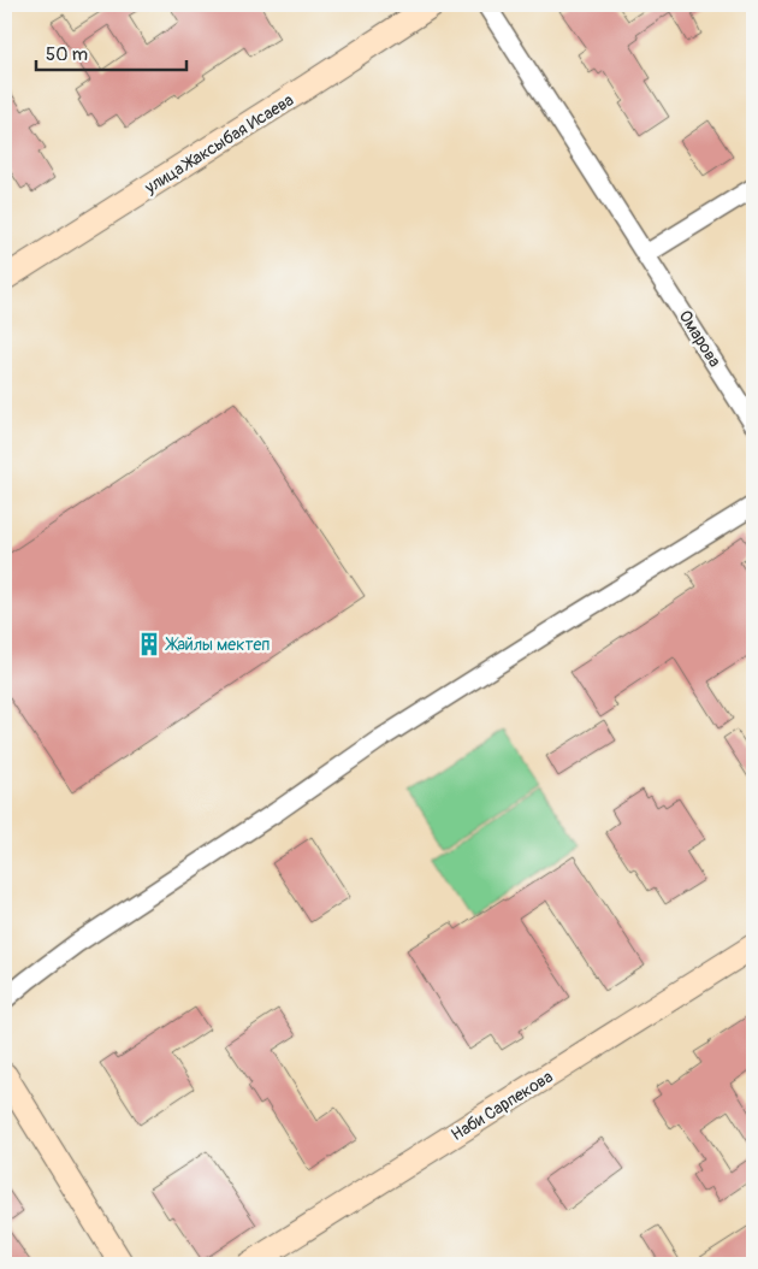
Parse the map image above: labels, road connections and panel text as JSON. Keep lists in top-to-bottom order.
{
  "streets": {
    "street": ["улица Жаксыбая Исаева", "Омарова", "Наби Сарпекова"]
  },
  "places": {
    "building": ["Жайлы мектеп"]
  },
  "scale_bar": "50 m"
}
